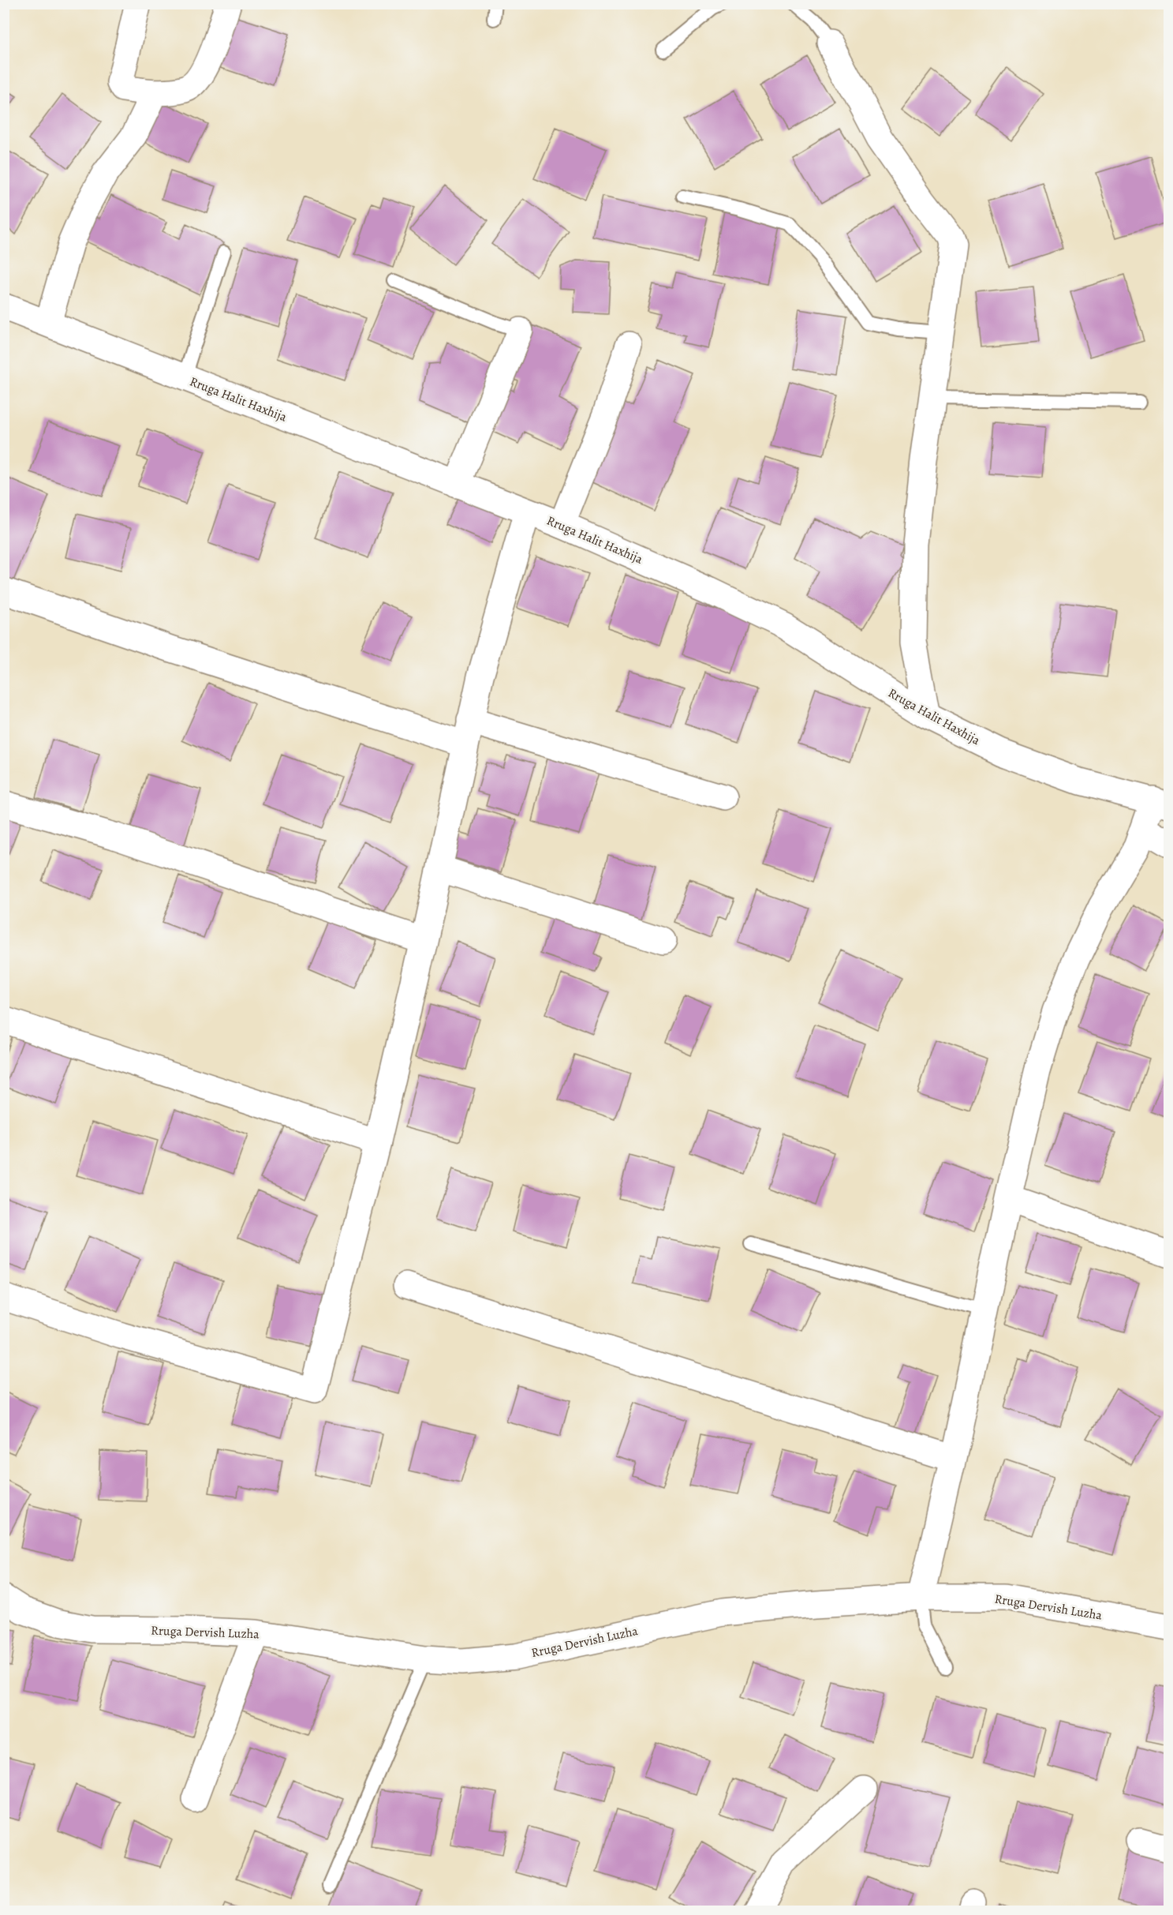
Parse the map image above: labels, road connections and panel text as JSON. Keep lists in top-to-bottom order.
{
  "streets": {
    "street": ["Rruga Halit Haxhija", "Rruga Dervish Luzha"]
  }
}
